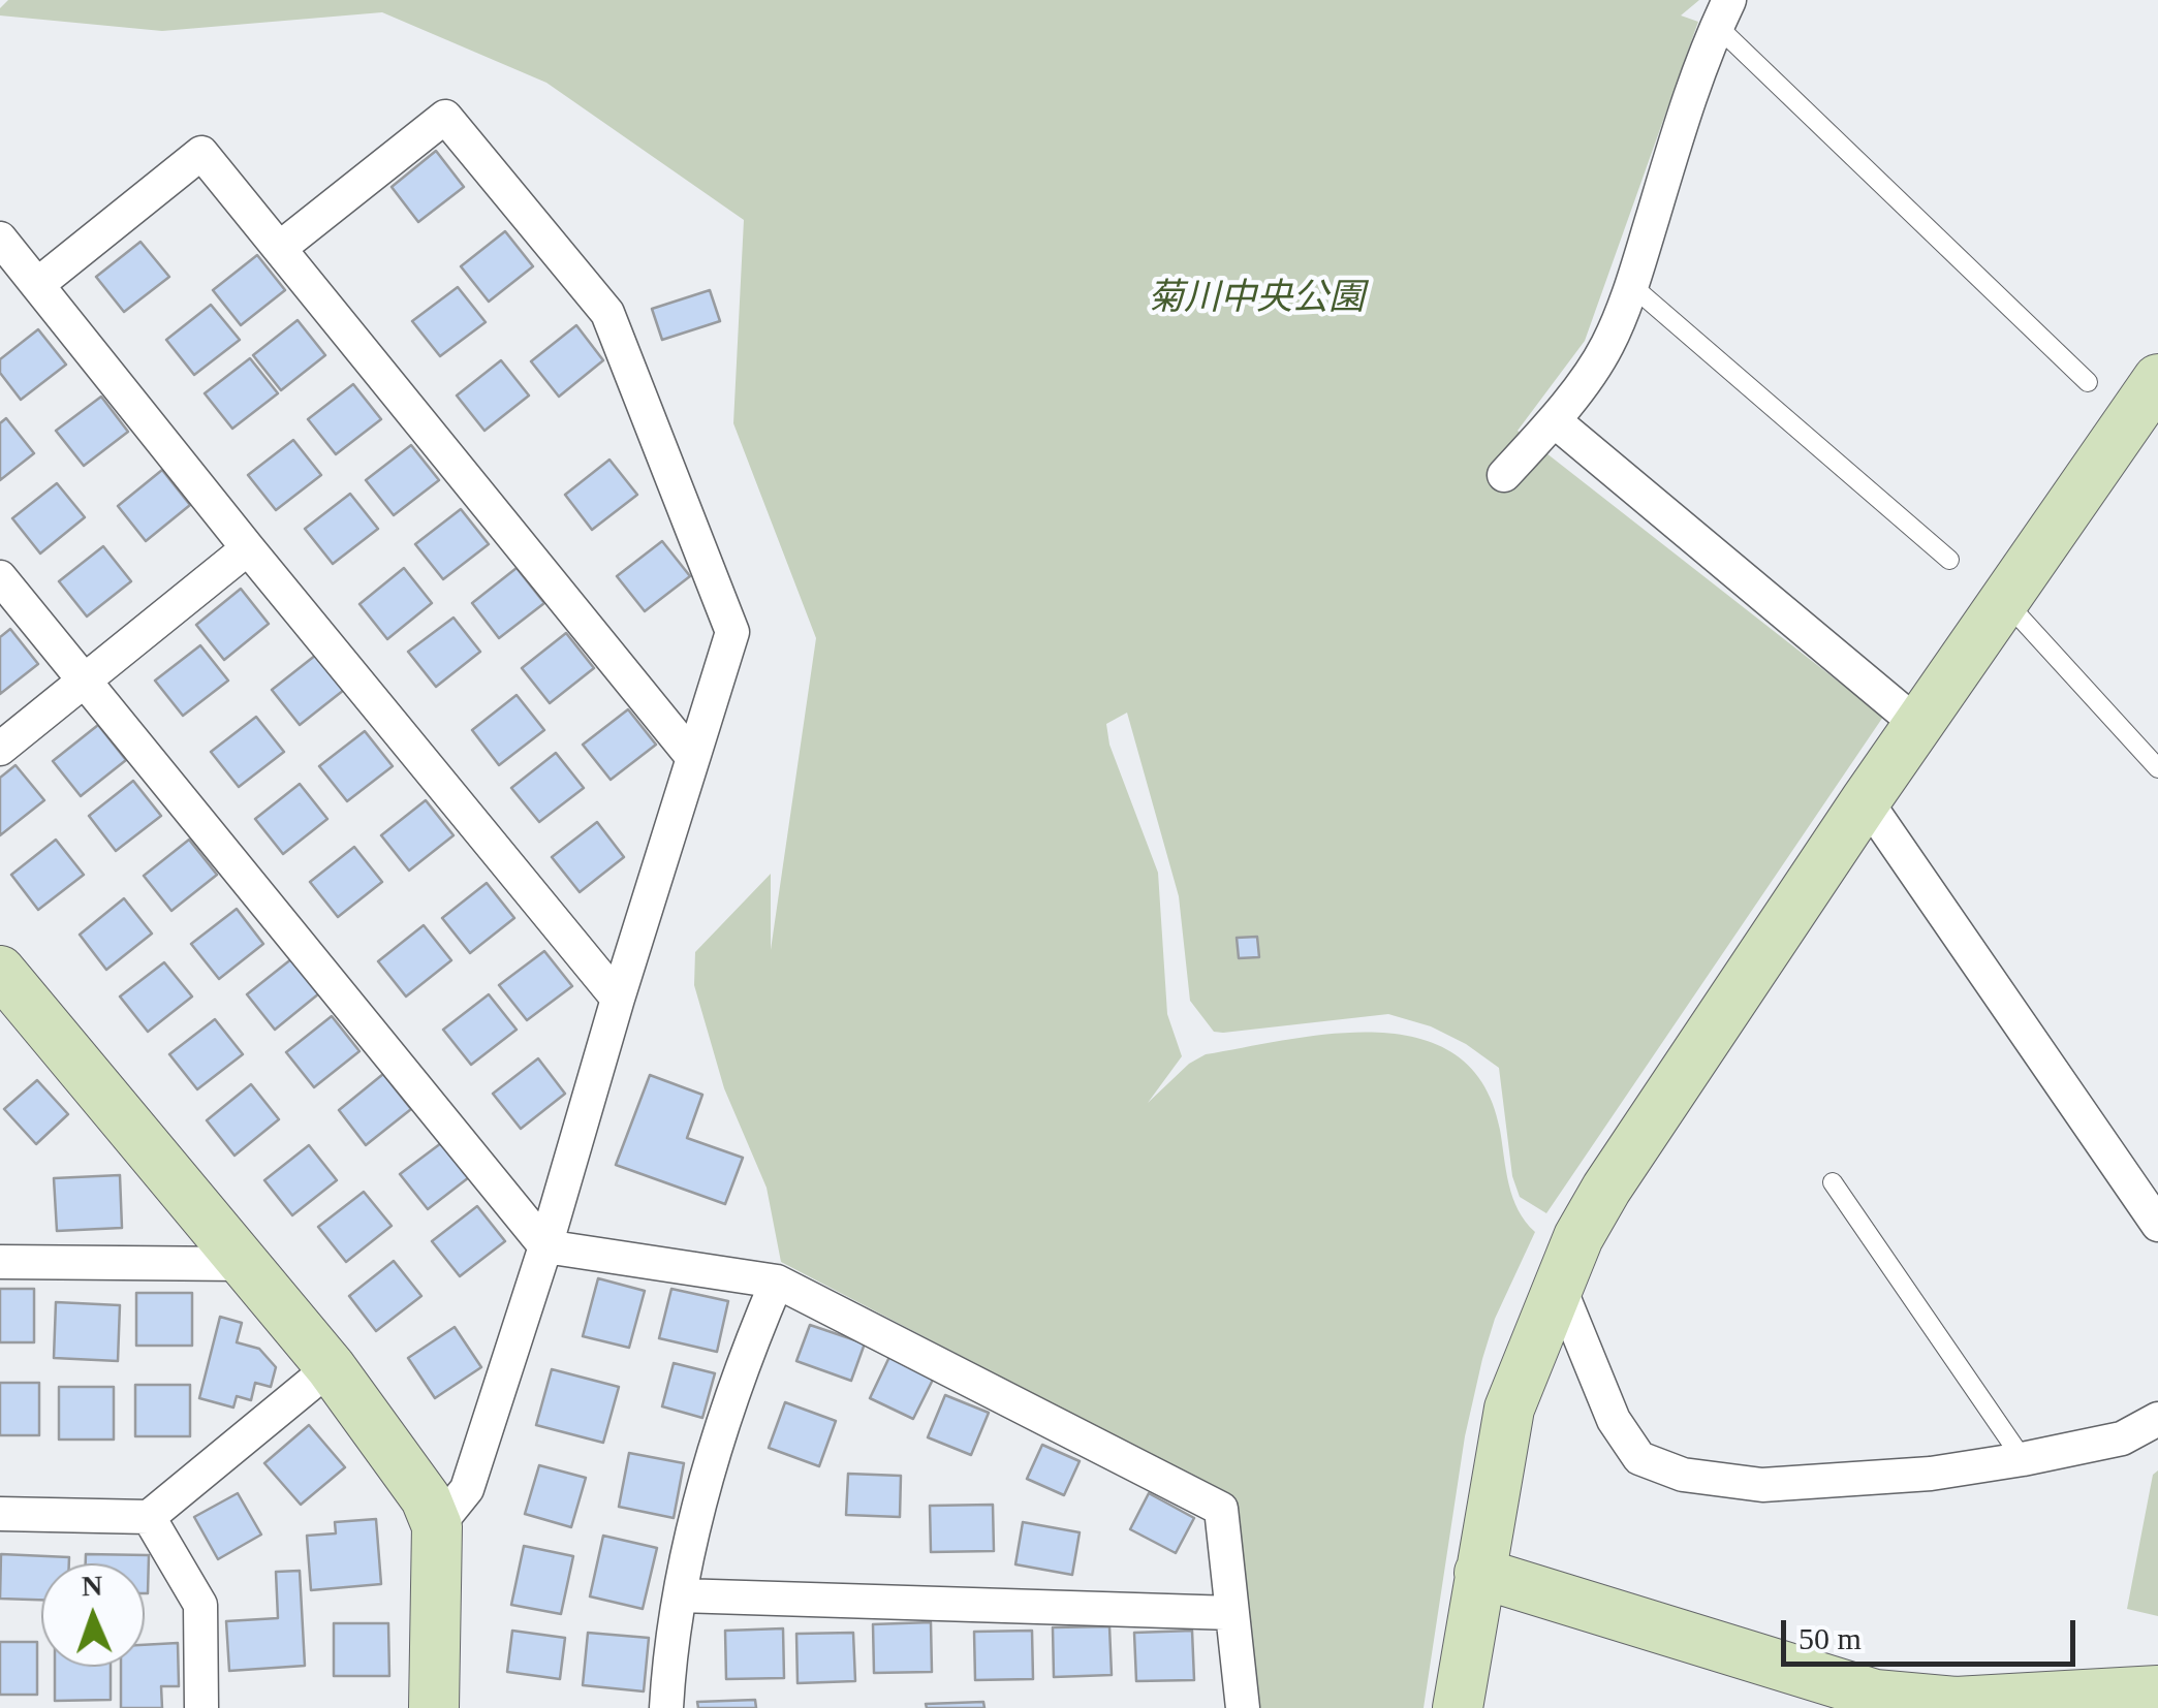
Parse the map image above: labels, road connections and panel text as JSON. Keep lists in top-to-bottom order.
{
  "parks": ["菊川中央公園"],
  "scale_bar": "50 m",
  "north": "top"
}
